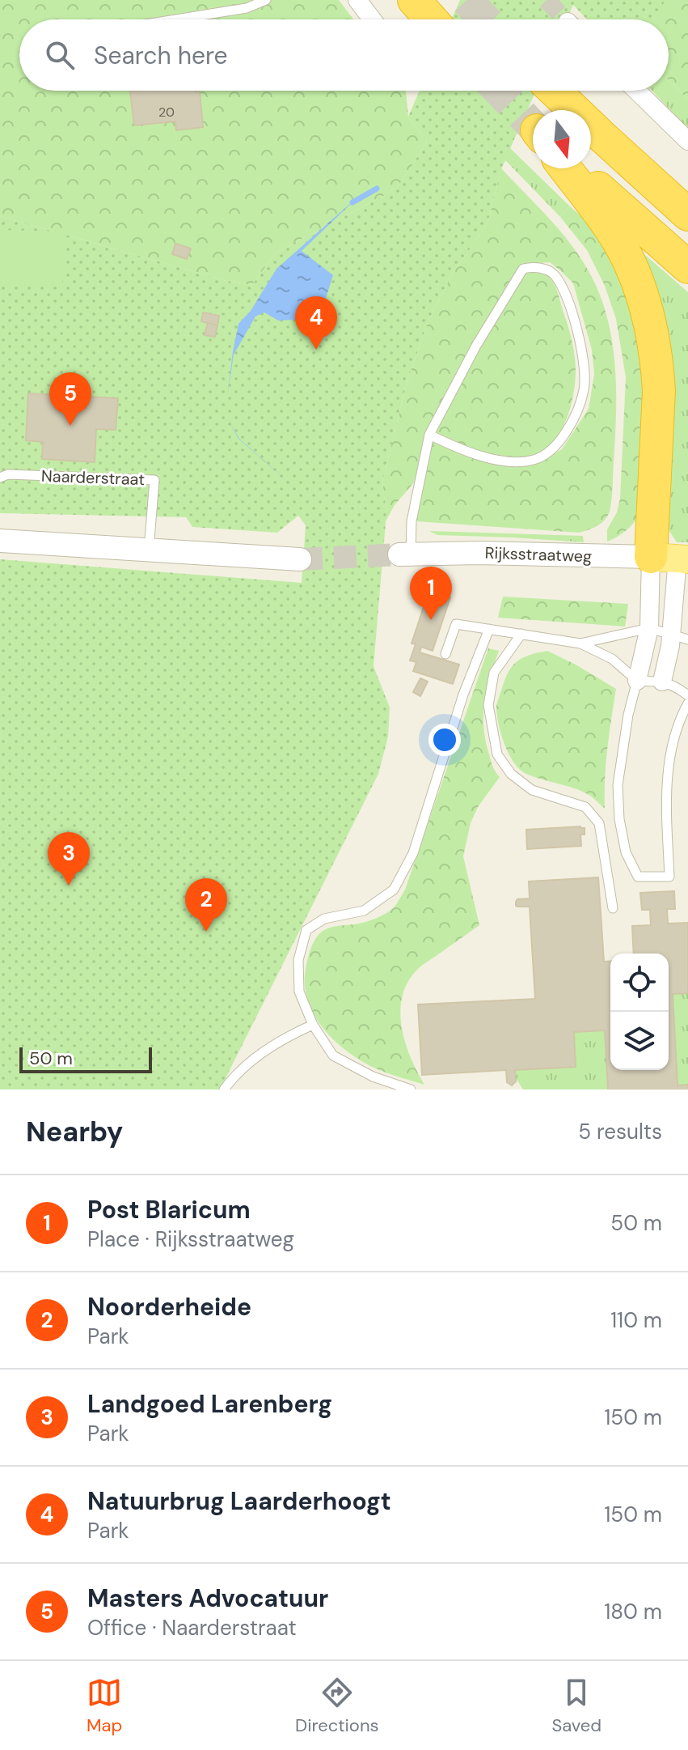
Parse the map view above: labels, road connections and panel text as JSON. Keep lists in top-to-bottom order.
{
  "streets": {
    "street": ["Rijksstraatweg"],
    "lane": ["Naarderstraat"]
  },
  "house_numbers": ["20"],
  "scale_bar": "50 m",
  "north": "bottom",
  "page": {
    "search": "Search here",
    "pins": [
      "4",
      "5",
      "1",
      "3",
      "2"
    ],
    "scale": "50 m",
    "heading": ["Nearby", "5 results"],
    "list": [
      {
        "mark": "1",
        "name": "Post Blaricum",
        "note": "Place · Rijksstraatweg",
        "value": "50 m"
      },
      {
        "mark": "2",
        "name": "Noorderheide",
        "note": "Park",
        "value": "110 m"
      },
      {
        "mark": "3",
        "name": "Landgoed Larenberg",
        "note": "Park",
        "value": "150 m"
      },
      {
        "mark": "4",
        "name": "Natuurbrug Laarderhoogt",
        "note": "Park",
        "value": "150 m"
      },
      {
        "mark": "5",
        "name": "Masters Advocatuur",
        "note": "Office · Naarderstraat",
        "value": "180 m"
      }
    ],
    "nav": ["Map", "Directions", "Saved"]
  }
}
